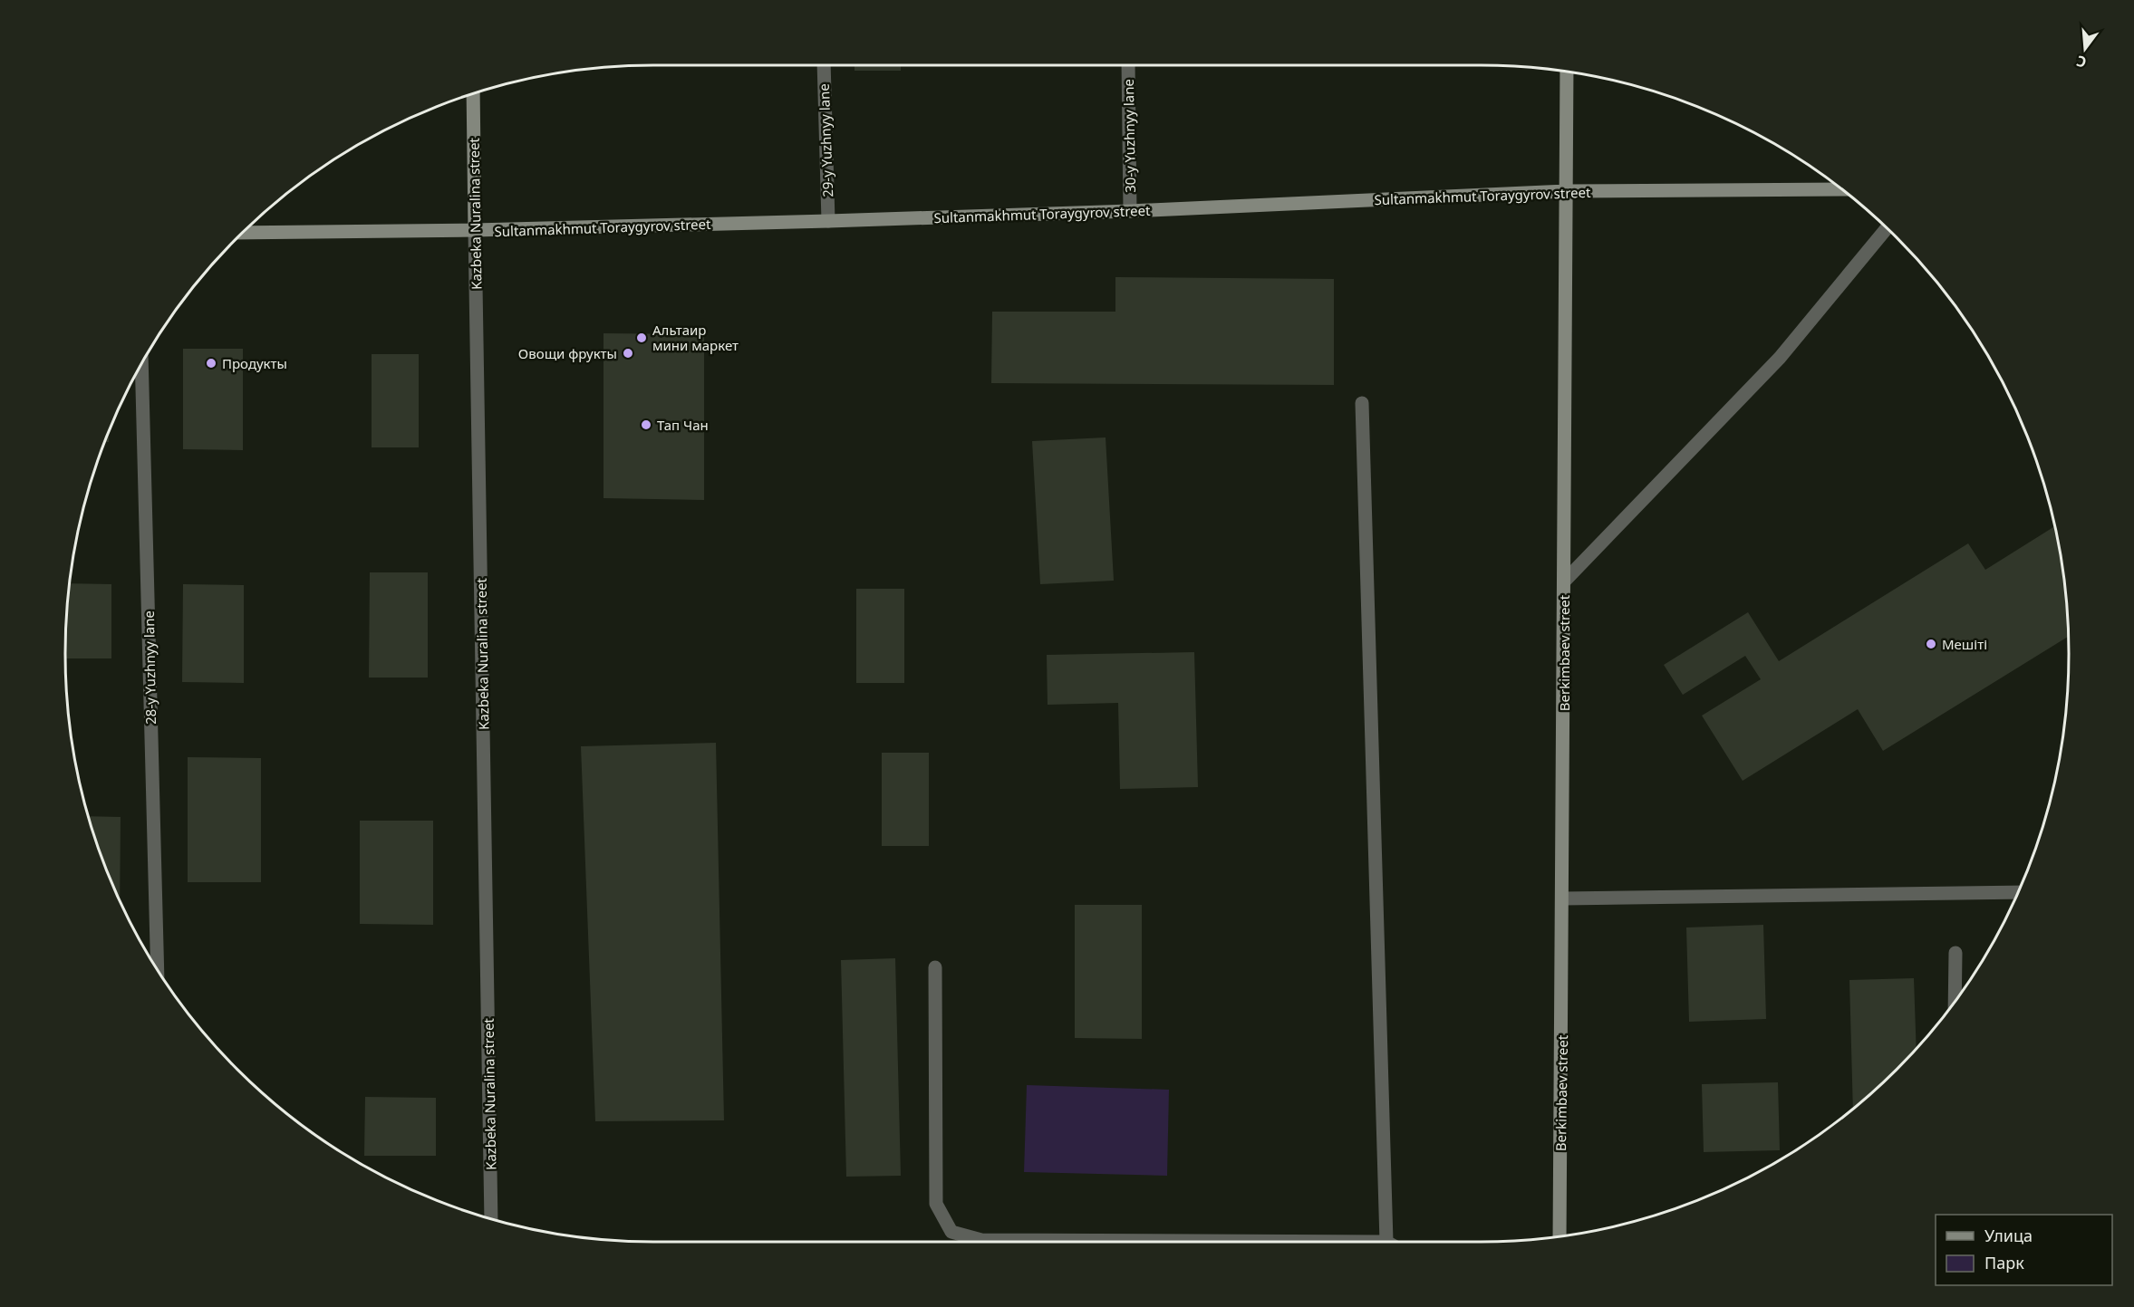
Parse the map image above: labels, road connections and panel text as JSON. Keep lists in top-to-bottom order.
{
  "streets": {
    "main road": ["Sultanmakhmut Toraygyrov street", "Kazbeka Nuralina street", "Berkimbaev street"],
    "street": ["30-y Yuzhnyy lane", "29-y Yuzhnyy lane", "28-y Yuzhnyy lane"]
  },
  "crossings": [
    ["30-y Yuzhnyy lane", "Sultanmakhmut Toraygyrov street"],
    ["29-y Yuzhnyy lane", "Sultanmakhmut Toraygyrov street"],
    ["Sultanmakhmut Toraygyrov street", "Kazbeka Nuralina street"],
    ["Sultanmakhmut Toraygyrov street", "Berkimbaev street"]
  ],
  "places": [
    "Альтаир мини маркет",
    "Овощи фрукты",
    "Продукты",
    "Тап Чан",
    "Мешіті"
  ],
  "legend": ["Улица", "Парк"],
  "north": "bottom"
}
